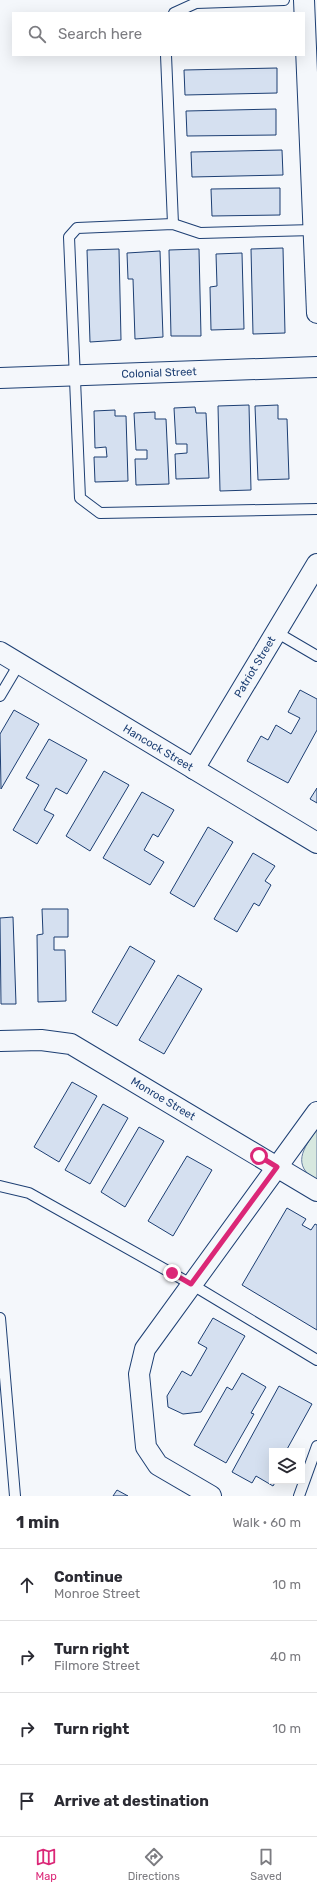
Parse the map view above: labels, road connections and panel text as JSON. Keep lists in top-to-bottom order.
{
  "streets": {
    "street": [
      "Colonial Street",
      "Patriot Street",
      "Hancock Street",
      "Monroe Street"
    ]
  },
  "crossings": [
    ["Patriot Street", "Hancock Street"]
  ],
  "page": {
    "search": "Search here",
    "heading": ["1 min", "Walk · 60 m"],
    "list": [
      ["Continue", "Monroe Street", "10 m"],
      ["Turn right", "Filmore Street", "40 m"],
      ["Turn right", "10 m"],
      "Arrive at destination"
    ],
    "nav": ["Map", "Directions", "Saved"]
  }
}
